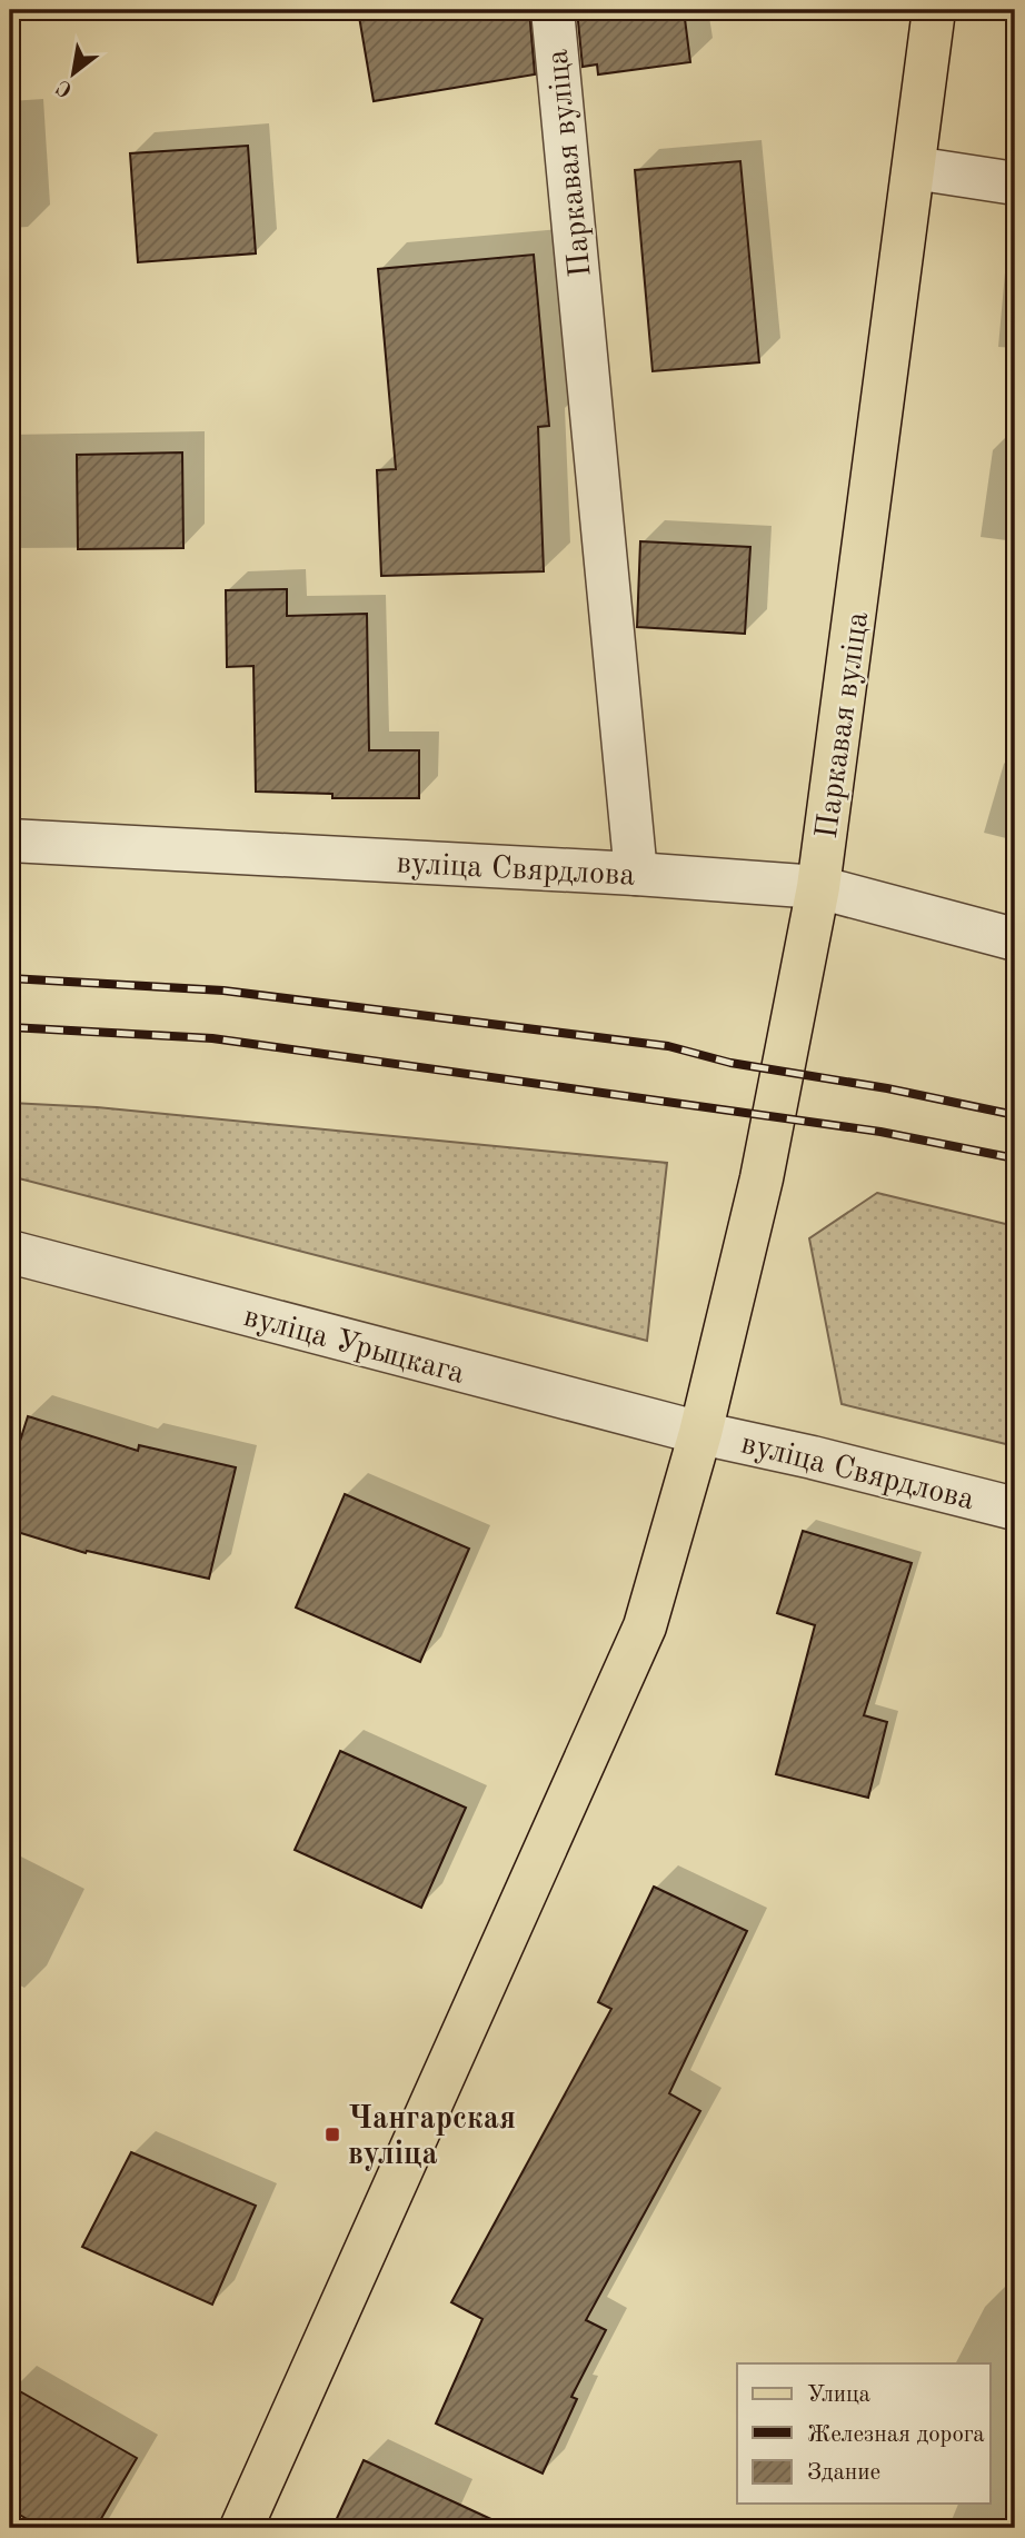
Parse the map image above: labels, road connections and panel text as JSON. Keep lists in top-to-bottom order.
{
  "streets": {
    "main road": ["Паркавая вуліца"],
    "street": ["вуліца Свярдлова", "вуліца Урыцкага"]
  },
  "crossings": [
    ["Паркавая вуліца", "вуліца Свярдлова"],
    ["Паркавая вуліца", "вуліца Урыцкага"],
    ["вуліца Свярдлова", "вуліца Урыцкага"]
  ],
  "places": {
    "transit": ["Чангарская вуліца"]
  },
  "legend": ["Улица", "Железная дорога", "Здание"],
  "north": "bottom left"
}
